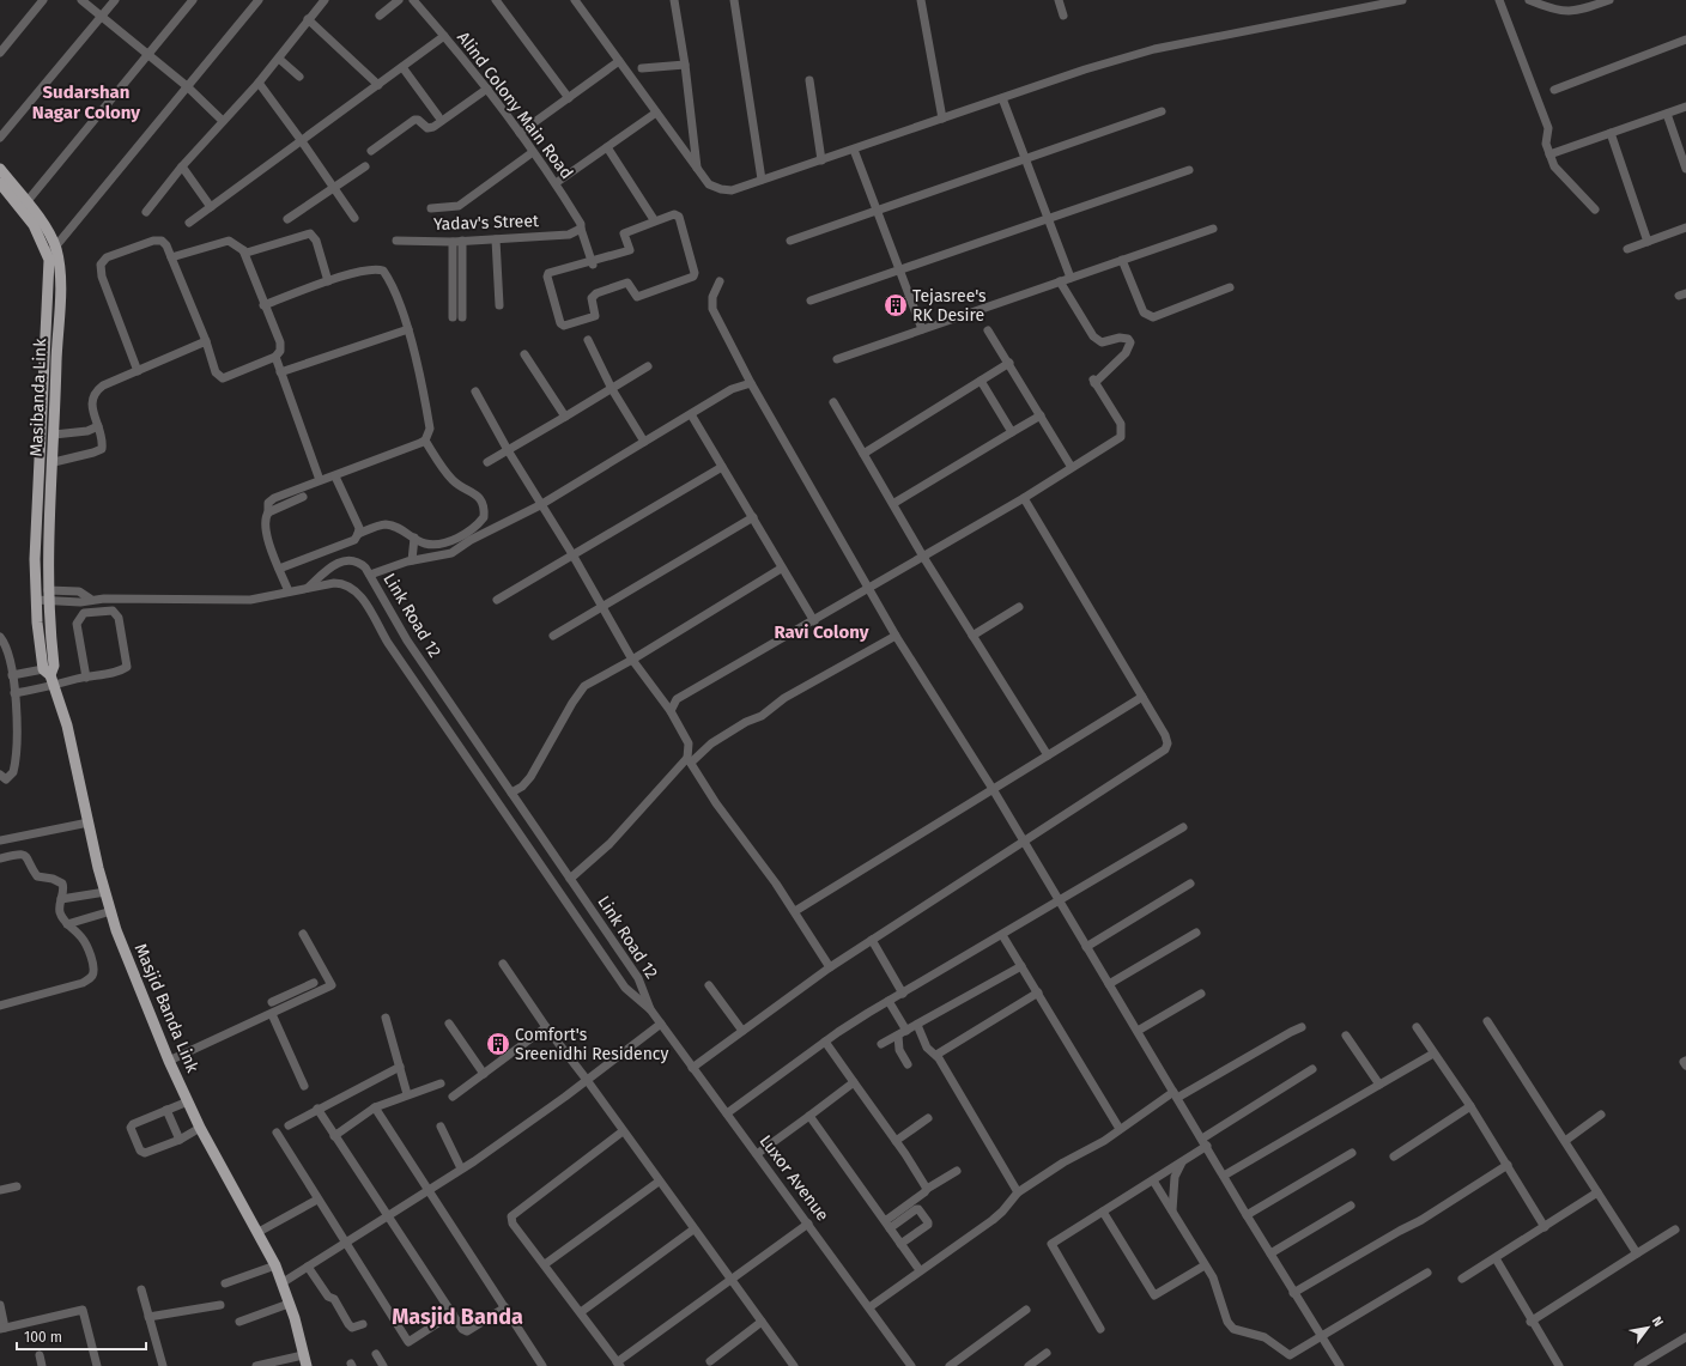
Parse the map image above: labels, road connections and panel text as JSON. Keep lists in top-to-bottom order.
{
  "streets": {
    "main road": ["Masibanda Link", "Masjid Banda Link"],
    "street": [
      "Alind Colony Main Road",
      "Yadav's Street",
      "Link Road 12",
      "Luxor Avenue"
    ]
  },
  "crossings": [
    ["Alind Colony Main Road", "Yadav's Street"],
    ["Masibanda Link", "Link Road 12"],
    ["Masibanda Link", "Masjid Banda Link"],
    ["Link Road 12", "Luxor Avenue"]
  ],
  "districts": ["Sudarshan Nagar Colony", "Ravi Colony", "Masjid Banda"],
  "places": {
    "building": ["Tejasree's RK Desire", "Comfort's Sreenidhi Residency"]
  },
  "scale_bar": "100 m",
  "north": "top right"
}
